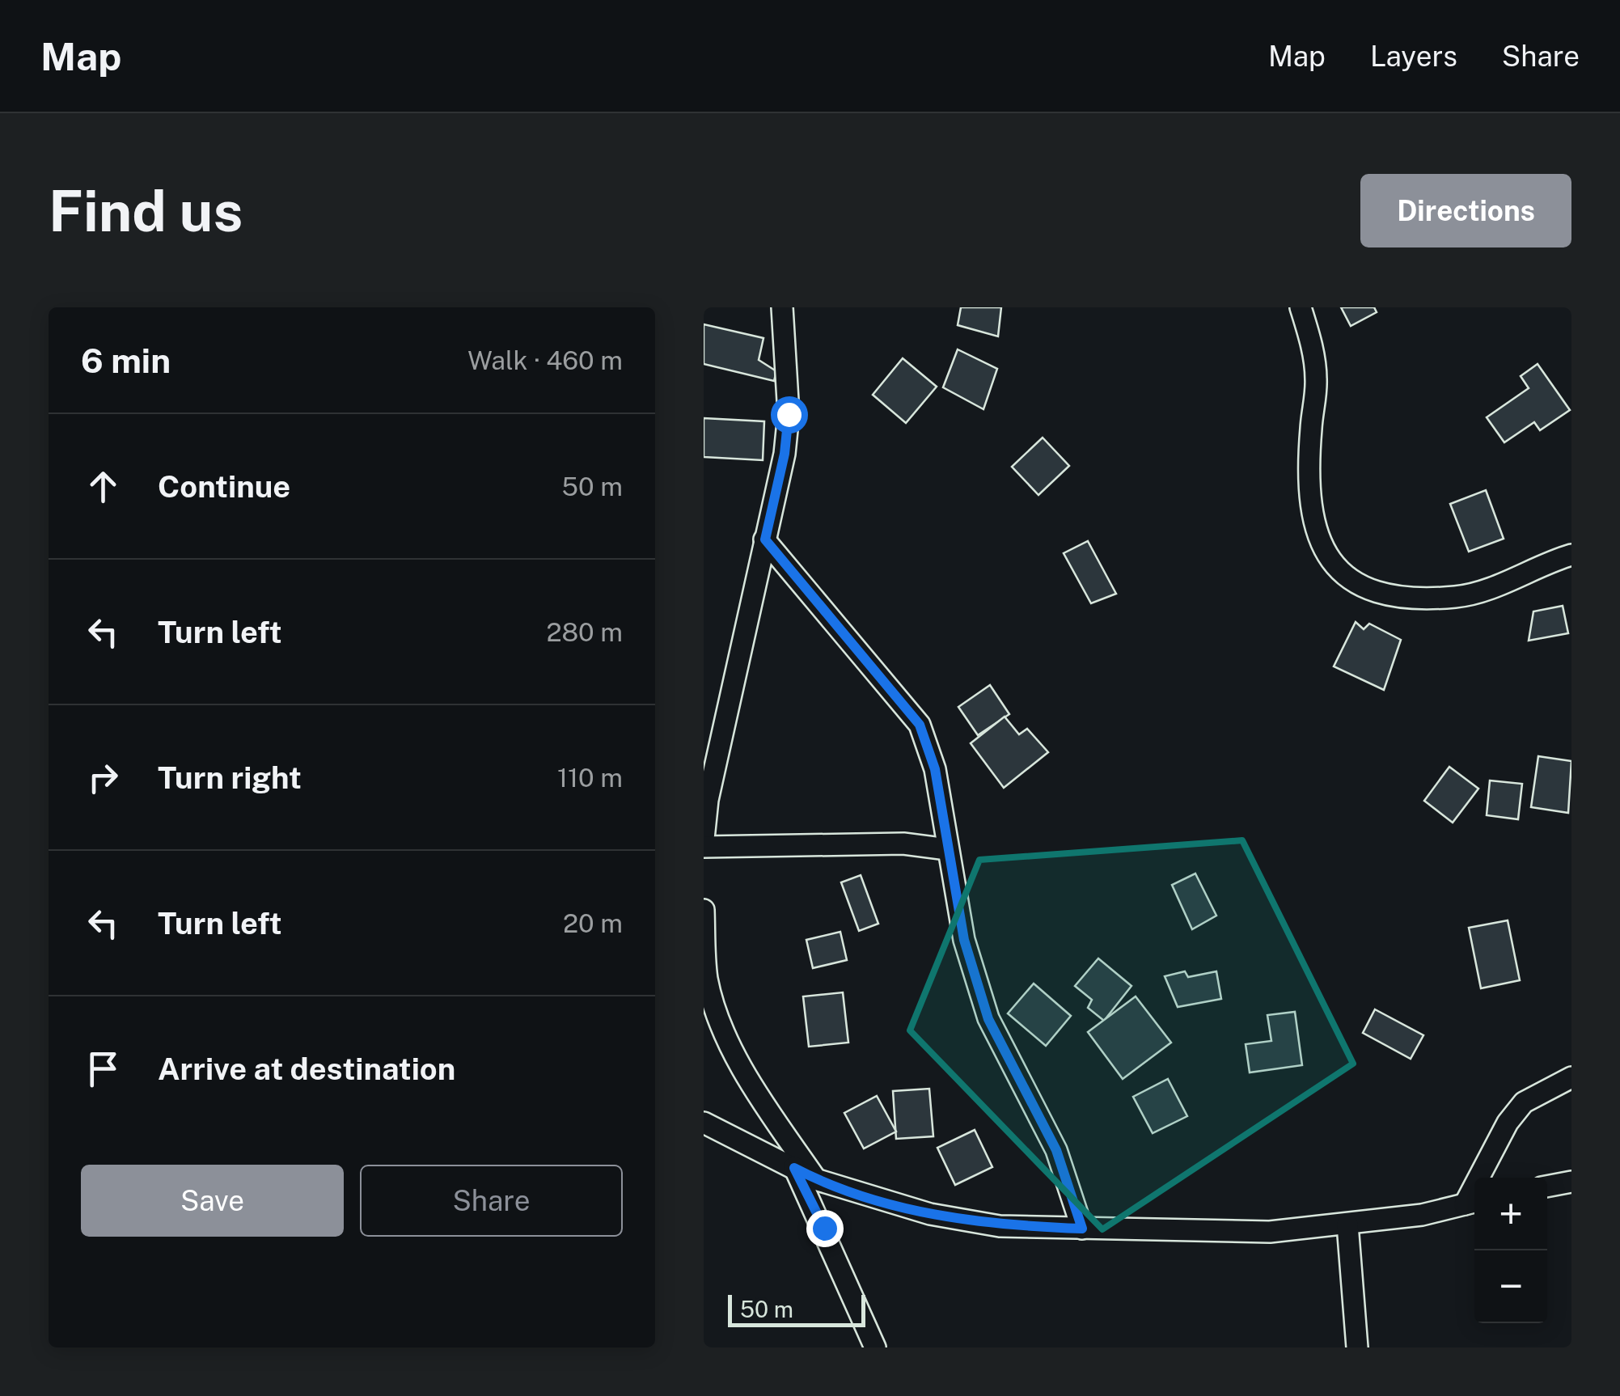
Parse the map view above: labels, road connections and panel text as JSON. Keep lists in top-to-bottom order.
{
  "scale_bar": "50 m",
  "page": {
    "header": "Map",
    "nav": ["Map", "Layers", "Share"],
    "buttons": [
      "Directions",
      ["Save", "Share"]
    ],
    "title": "Find us",
    "heading": ["6 min", "Walk · 460 m"],
    "list": [
      ["Continue", "50 m"],
      ["Turn left", "280 m"],
      ["Turn right", "110 m"],
      ["Turn left", "20 m"],
      "Arrive at destination"
    ],
    "map_buttons": ["+", "−"],
    "scale": "50 m"
  }
}
